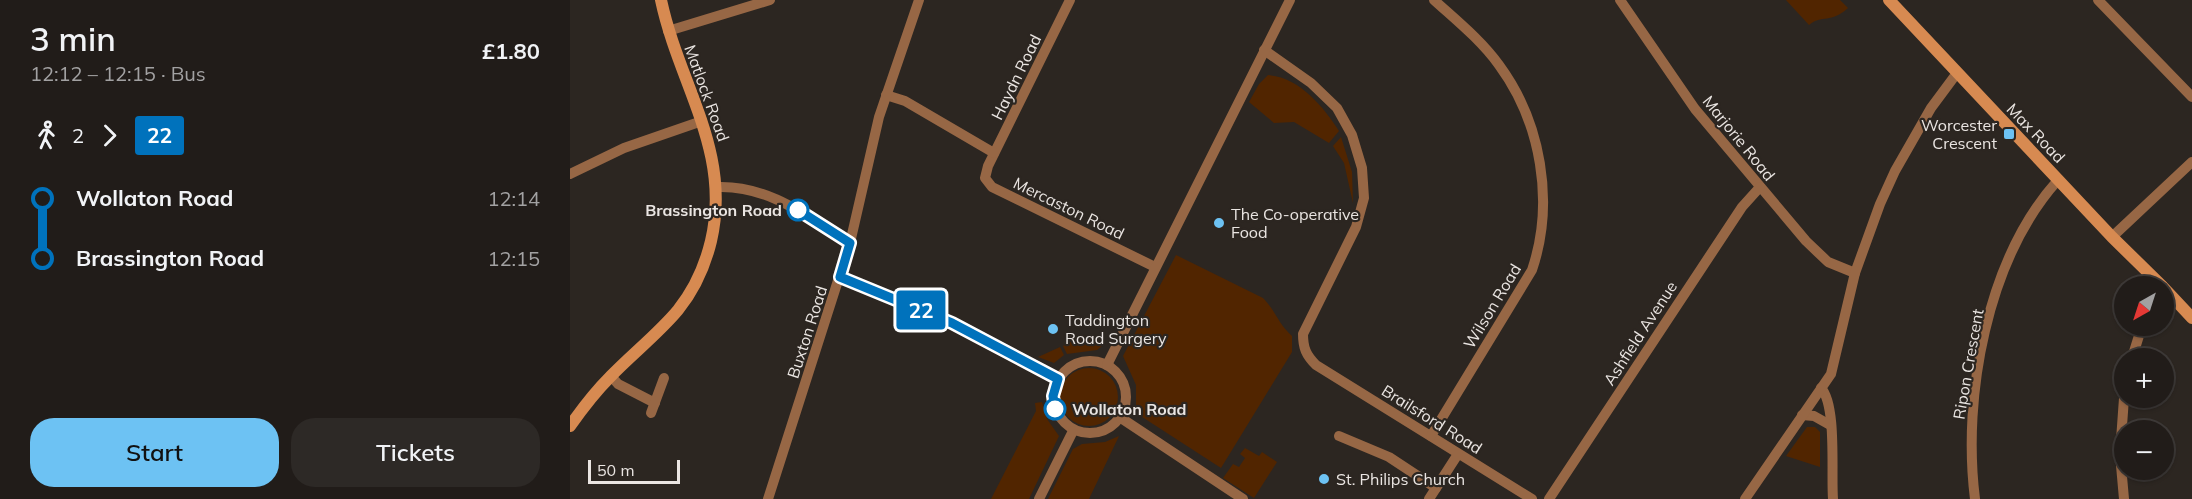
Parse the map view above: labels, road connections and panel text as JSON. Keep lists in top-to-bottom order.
{
  "streets": {
    "street": [
      "Haydn Road",
      "Matlock Road",
      "Max Road",
      "Marjorie Road",
      "Mercaston Road",
      "Wilson Road",
      "Buxton Road",
      "Ashfield Avenue",
      "Ripon Crescent",
      "Brailsford Road"
    ]
  },
  "crossings": [
    ["Haydn Road", "Mercaston Road"],
    ["Max Road", "Ripon Crescent"],
    ["Marjorie Road", "Ashfield Avenue"],
    ["Wilson Road", "Brailsford Road"]
  ],
  "places": {
    "transit": ["Worcester Crescent"],
    "other": [
      "Brassington Road",
      "The Co-operative Food",
      "Taddington Road Surgery",
      "Wollaton Road",
      "St. Philips Church"
    ]
  },
  "lines": ["bus line 22"],
  "scale_bar": "50 m",
  "north": "bottom left",
  "page": {
    "heading": ["3 min", "12:12 – 12:15 · Bus", "£1.80"],
    "on_map": "22",
    "legs": ["2", "22"],
    "list": [
      {
        "name": "Wollaton Road",
        "value": "12:14"
      },
      {
        "name": "Brassington Road",
        "value": "12:15"
      }
    ],
    "map_buttons": ["+", "−"],
    "buttons": ["Start", "Tickets"],
    "scale": "50 m"
  }
}
